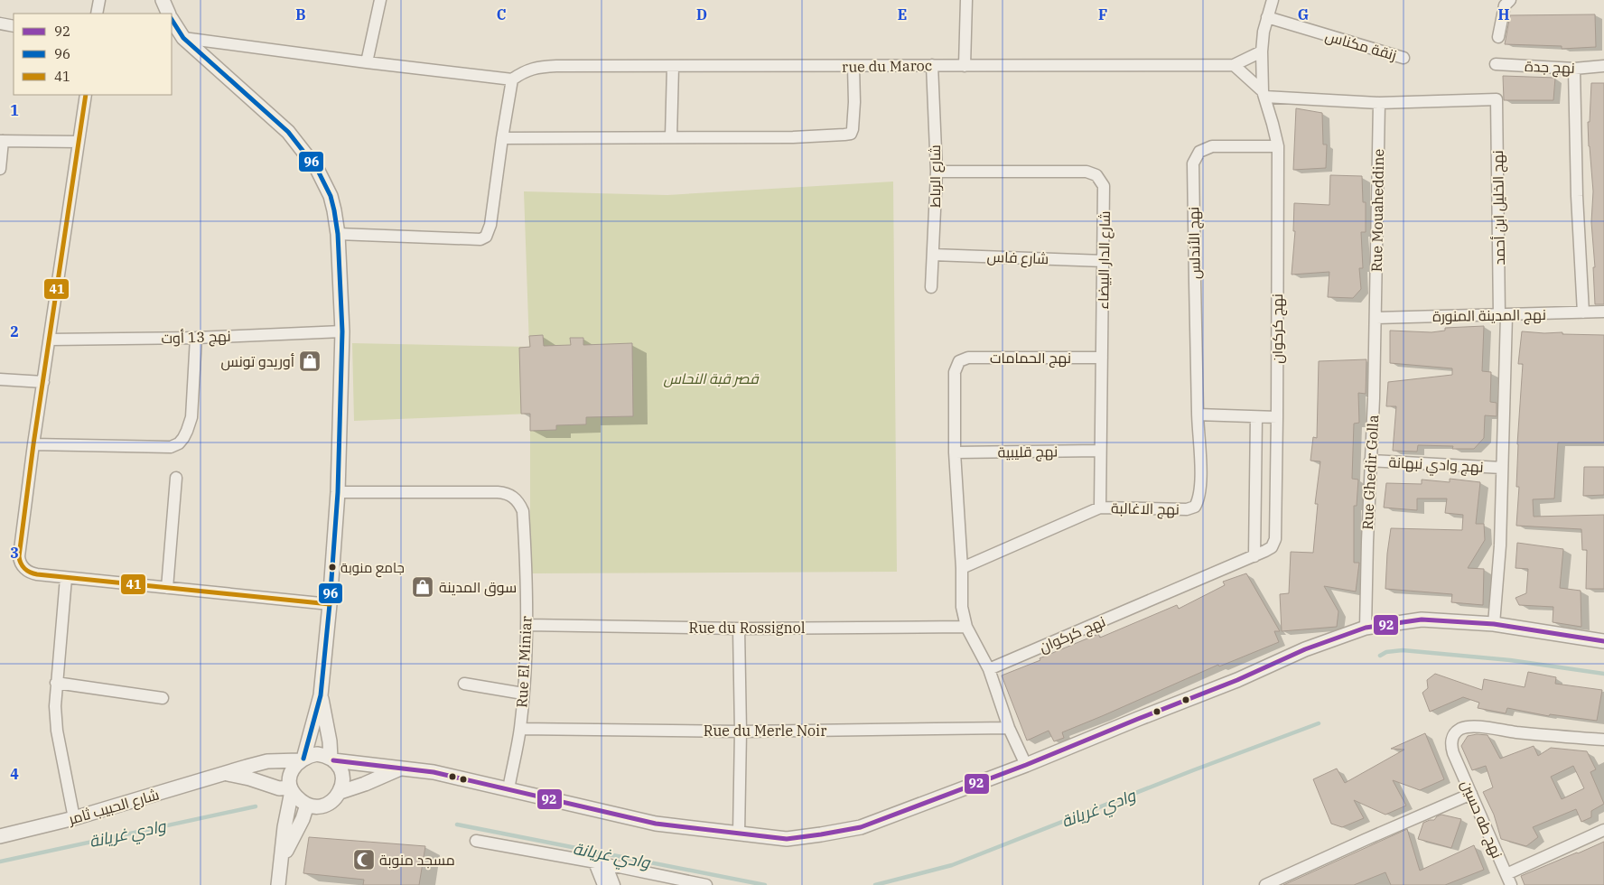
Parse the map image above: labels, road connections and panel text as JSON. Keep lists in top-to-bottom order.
{
  "streets": {
    "street": [
      "زنقة مكناس",
      "rue du Maroc",
      "نهج جدة",
      "شارع الرباط",
      "نهج الخليل ابن أحمد",
      "Rue Mouaheddine",
      "نهج الأندلس",
      "شارع فاس",
      "شارع الدار البيضاء",
      "نهج المدينة المنورة",
      "نهج كركوان",
      "نهج 13 أوت",
      "نهج الحمامات",
      "نهج قليبية",
      "نهج وادي نبهانة",
      "Rue Ghedir Golla",
      "نهج الاغالبة",
      "Rue du Rossignol",
      "Rue El Miniar",
      "Rue du Merle Noir",
      "شارع الحبيب ثامر",
      "نهج طه حسين"
    ]
  },
  "crossings": [
    ["rue du Maroc", "شارع الرباط"],
    ["شارع الرباط", "شارع فاس"],
    ["شارع الرباط", "شارع الدار البيضاء"],
    ["نهج الخليل ابن أحمد", "Rue Mouaheddine"],
    ["نهج الخليل ابن أحمد", "نهج المدينة المنورة"],
    ["نهج الخليل ابن أحمد", "نهج وادي نبهانة"],
    ["Rue Mouaheddine", "نهج المدينة المنورة"],
    ["Rue Mouaheddine", "Rue Ghedir Golla"],
    ["نهج الأندلس", "نهج كركوان"],
    ["نهج الأندلس", "نهج الاغالبة"],
    ["شارع فاس", "شارع الدار البيضاء"],
    ["شارع الدار البيضاء", "نهج الحمامات"],
    ["شارع الدار البيضاء", "نهج قليبية"],
    ["شارع الدار البيضاء", "نهج الاغالبة"],
    ["نهج المدينة المنورة", "Rue Ghedir Golla"],
    ["نهج الحمامات", "نهج قليبية"],
    ["نهج وادي نبهانة", "Rue Ghedir Golla"],
    ["Rue du Rossignol", "Rue El Miniar"],
    ["Rue El Miniar", "Rue du Merle Noir"]
  ],
  "water": ["وادي غريانة"],
  "parks": ["قصر قبة النحاس"],
  "places": {
    "shop": ["أوريدو تونس", "سوق المدينة"],
    "other": ["جامع منوبة"],
    "mosque": ["مسجد منوبة"]
  },
  "lines": ["transit line 96", "transit line 41", "transit line 92"],
  "legend": ["92", "96", "41"],
  "grid": {
    "columns": [
      "B",
      "C",
      "D",
      "E",
      "F",
      "G",
      "H"
    ],
    "rows": [
      "1",
      "2",
      "3",
      "4"
    ]
  }
}
